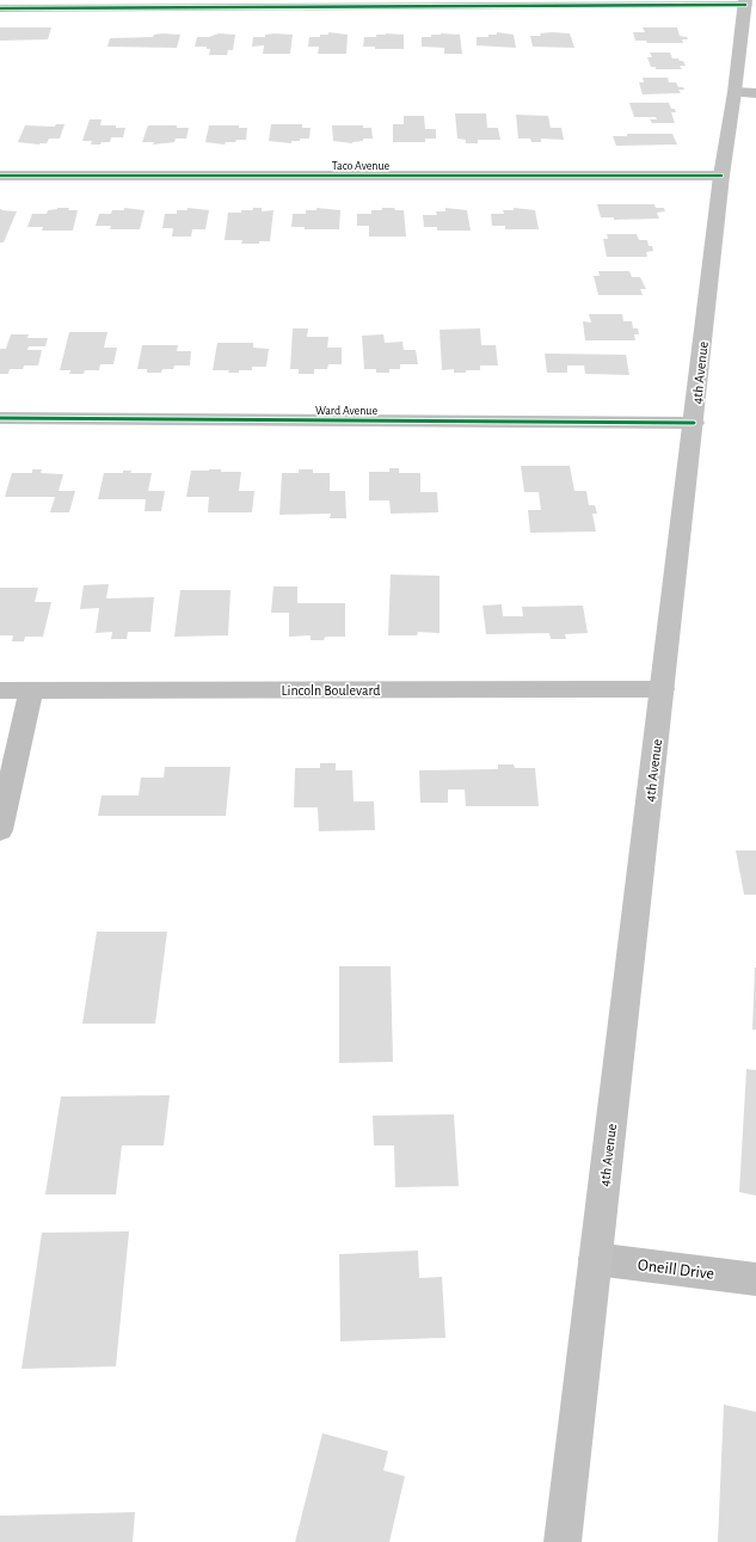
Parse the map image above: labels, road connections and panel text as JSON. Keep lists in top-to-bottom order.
{
  "streets": {
    "main road": ["4th Avenue"],
    "street": [
      "Taco Avenue",
      "Ward Avenue",
      "Lincoln Boulevard",
      "Oneill Drive"
    ]
  },
  "crossings": [
    ["Taco Avenue", "4th Avenue"],
    ["4th Avenue", "Ward Avenue"],
    ["4th Avenue", "Lincoln Boulevard"],
    ["4th Avenue", "Oneill Drive"]
  ]
}
